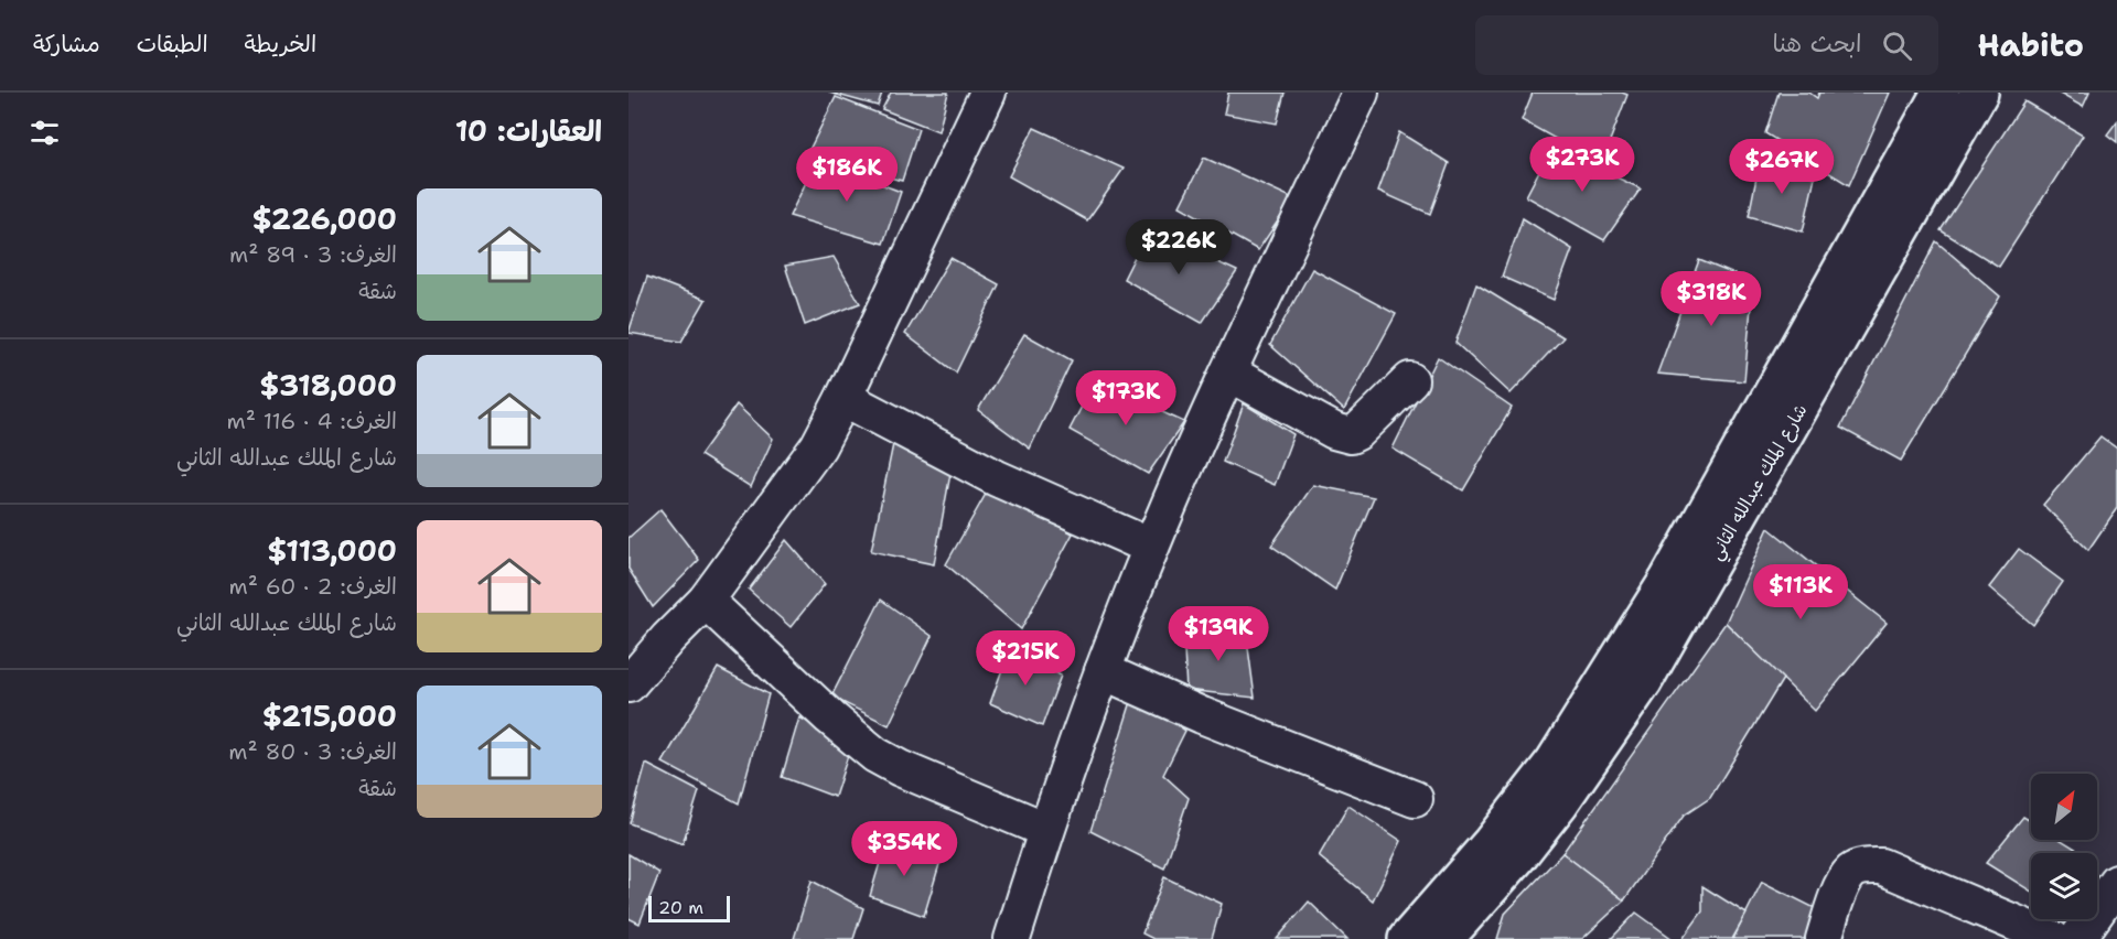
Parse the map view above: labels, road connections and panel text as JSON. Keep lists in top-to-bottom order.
{
  "streets": {
    "main road": ["شارع الملك عبدالله الثاني"]
  },
  "scale_bar": "20 m",
  "north": "top right",
  "page": {
    "header": "Habito",
    "search": "ابحث هنا",
    "nav": ["الخريطة", "الطبقات", "مشاركة"],
    "heading": "العقارات: 10",
    "price": [
      "$273K",
      "$267K",
      "$186K",
      "$226K",
      "$318K",
      "$173K",
      "$113K",
      "$139K",
      "$215K",
      "$354K"
    ],
    "list": [
      {
        "name": "$226,000",
        "note": "الغرف: 3 · 89 m² · شقة"
      },
      {
        "name": "$318,000",
        "note": "الغرف: 4 · 116 m² · شارع الملك عبدالله الثاني"
      },
      {
        "name": "$113,000",
        "note": "الغرف: 2 · 60 m² · شارع الملك عبدالله الثاني"
      },
      {
        "name": "$215,000",
        "note": "الغرف: 3 · 80 m² · شقة"
      }
    ],
    "scale": "20 m"
  }
}
